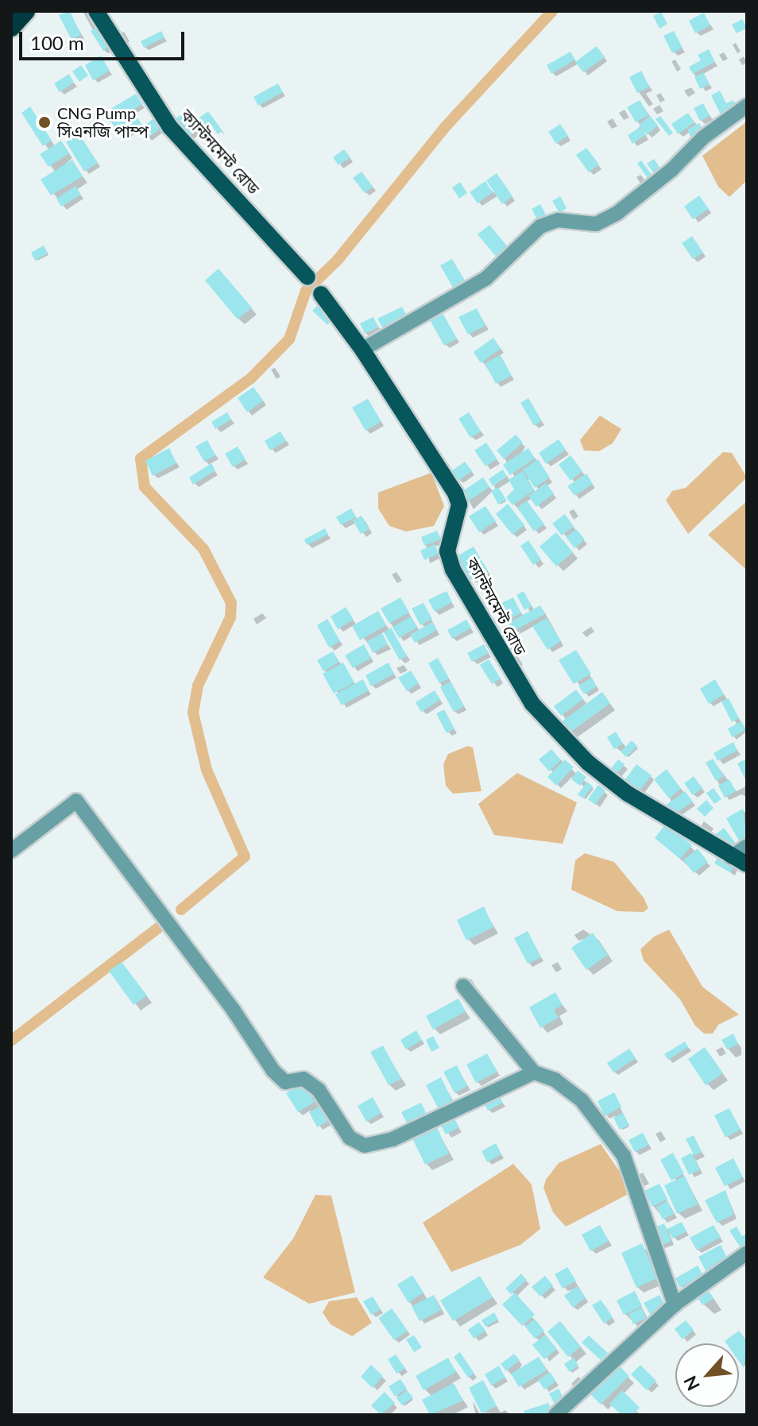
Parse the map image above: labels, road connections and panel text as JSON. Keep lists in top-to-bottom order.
{
  "streets": {
    "main road": ["ক্যান্টনমেন্ট রোড"]
  },
  "places": ["CNG Pump সিএনজি পাম্প"],
  "scale_bar": "100 m",
  "north": "bottom left"
}
